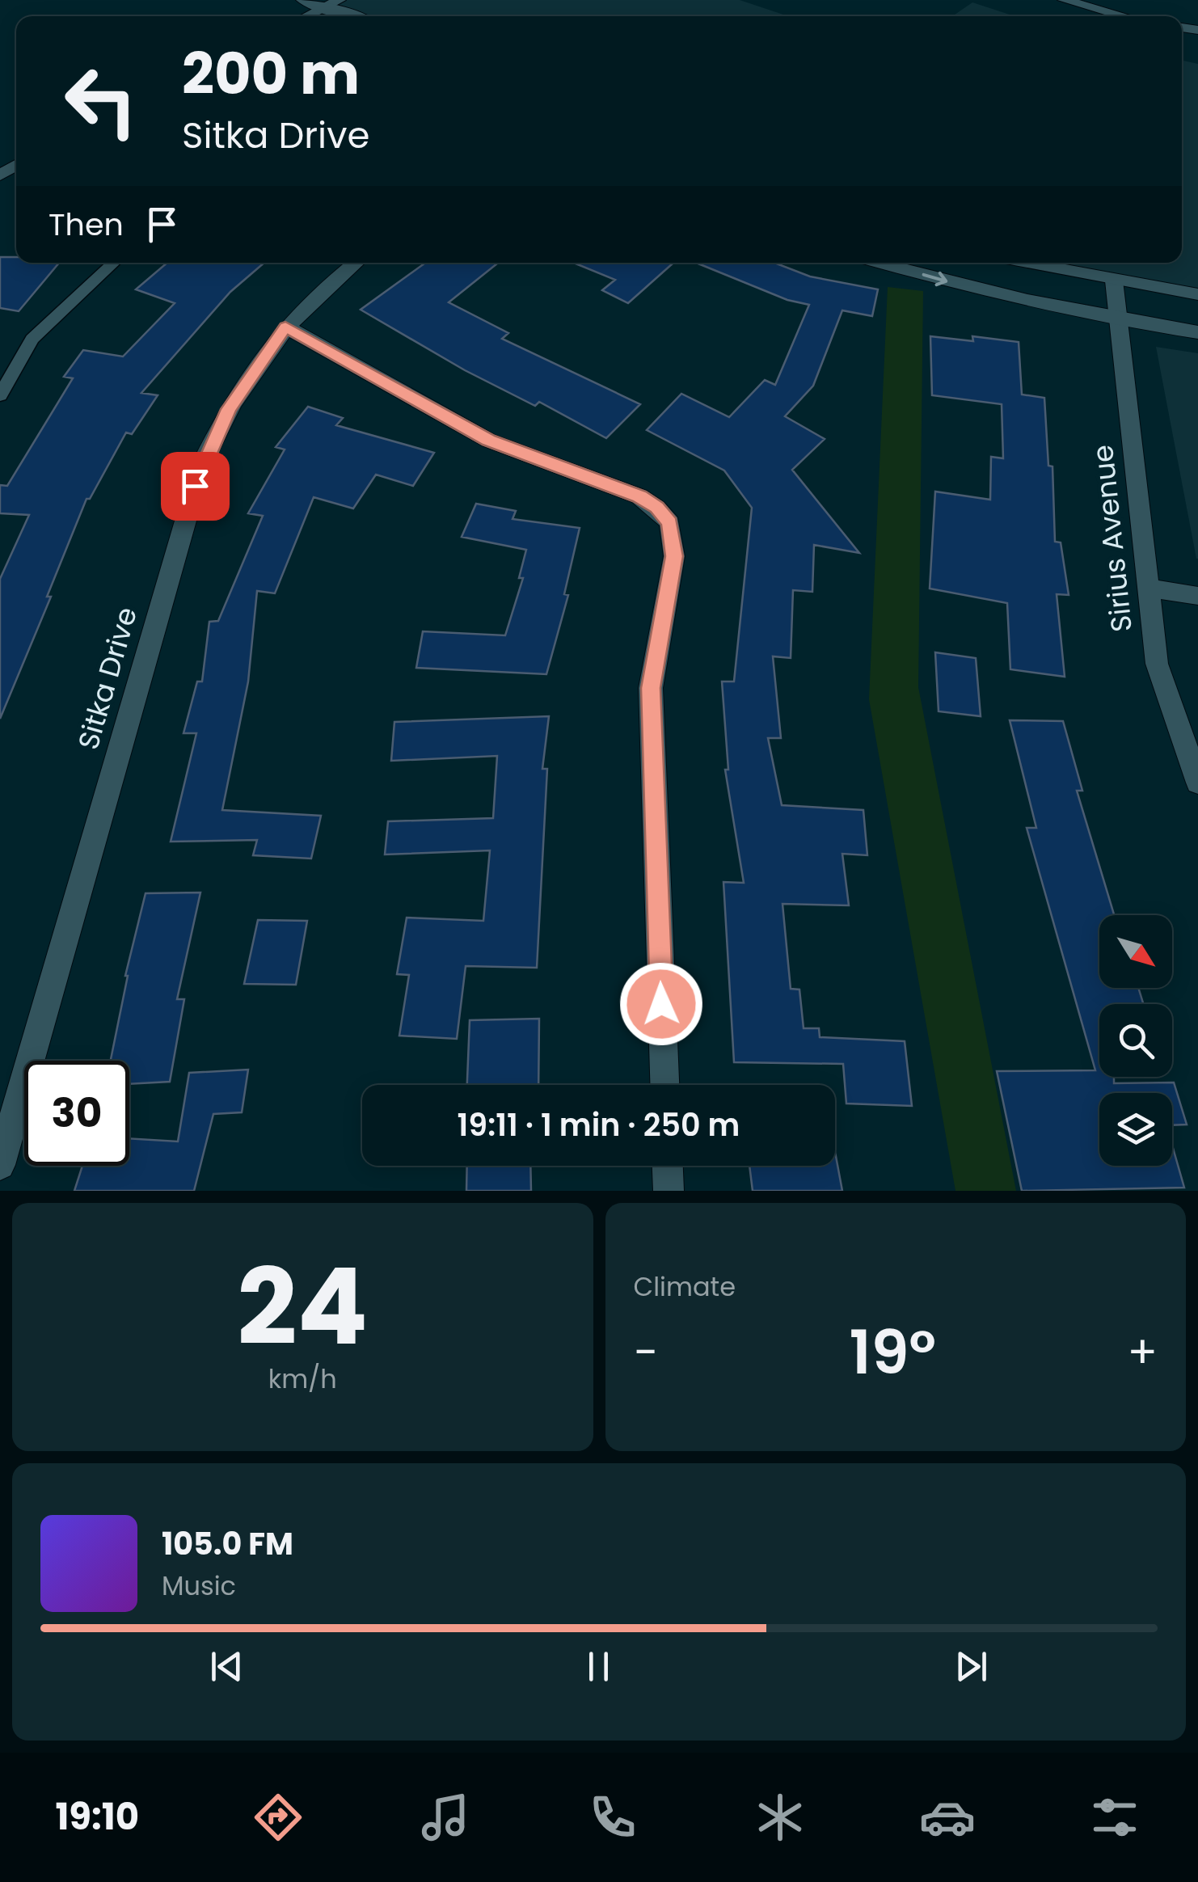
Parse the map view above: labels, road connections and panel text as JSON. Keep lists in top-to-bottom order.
{
  "streets": {
    "street": ["Sirius Avenue", "Sitka Drive"]
  },
  "north": "bottom right",
  "page": {
    "turn": ["200 m", "Sitka Drive"],
    "then": "Then",
    "limit": "30",
    "trip": "19:11 · 1 min · 250 m",
    "tile": [
      ["24", "km/h"],
      "Climate"
    ],
    "heat": ["−", "19°", "+"],
    "song": ["105.0 FM", "Music"],
    "tabs": "19:10"
  }
}
